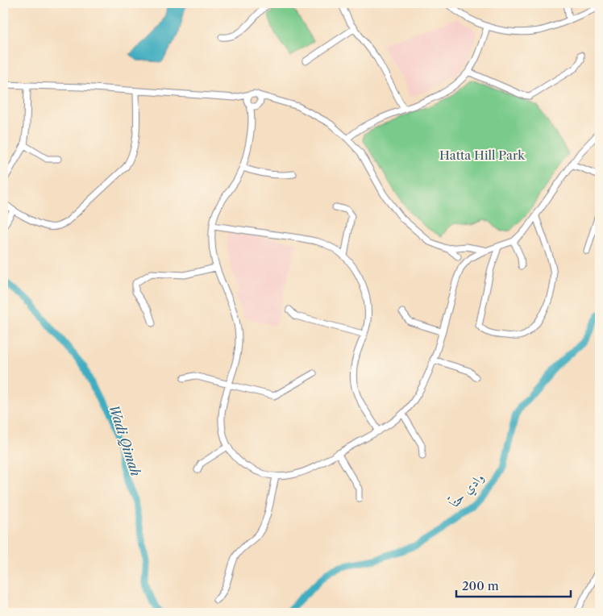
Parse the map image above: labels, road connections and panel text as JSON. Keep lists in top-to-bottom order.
{
  "water": ["Wadi Qimah", "وادي حتّا"],
  "parks": ["Hatta Hill Park"],
  "scale_bar": "200 m"
}
